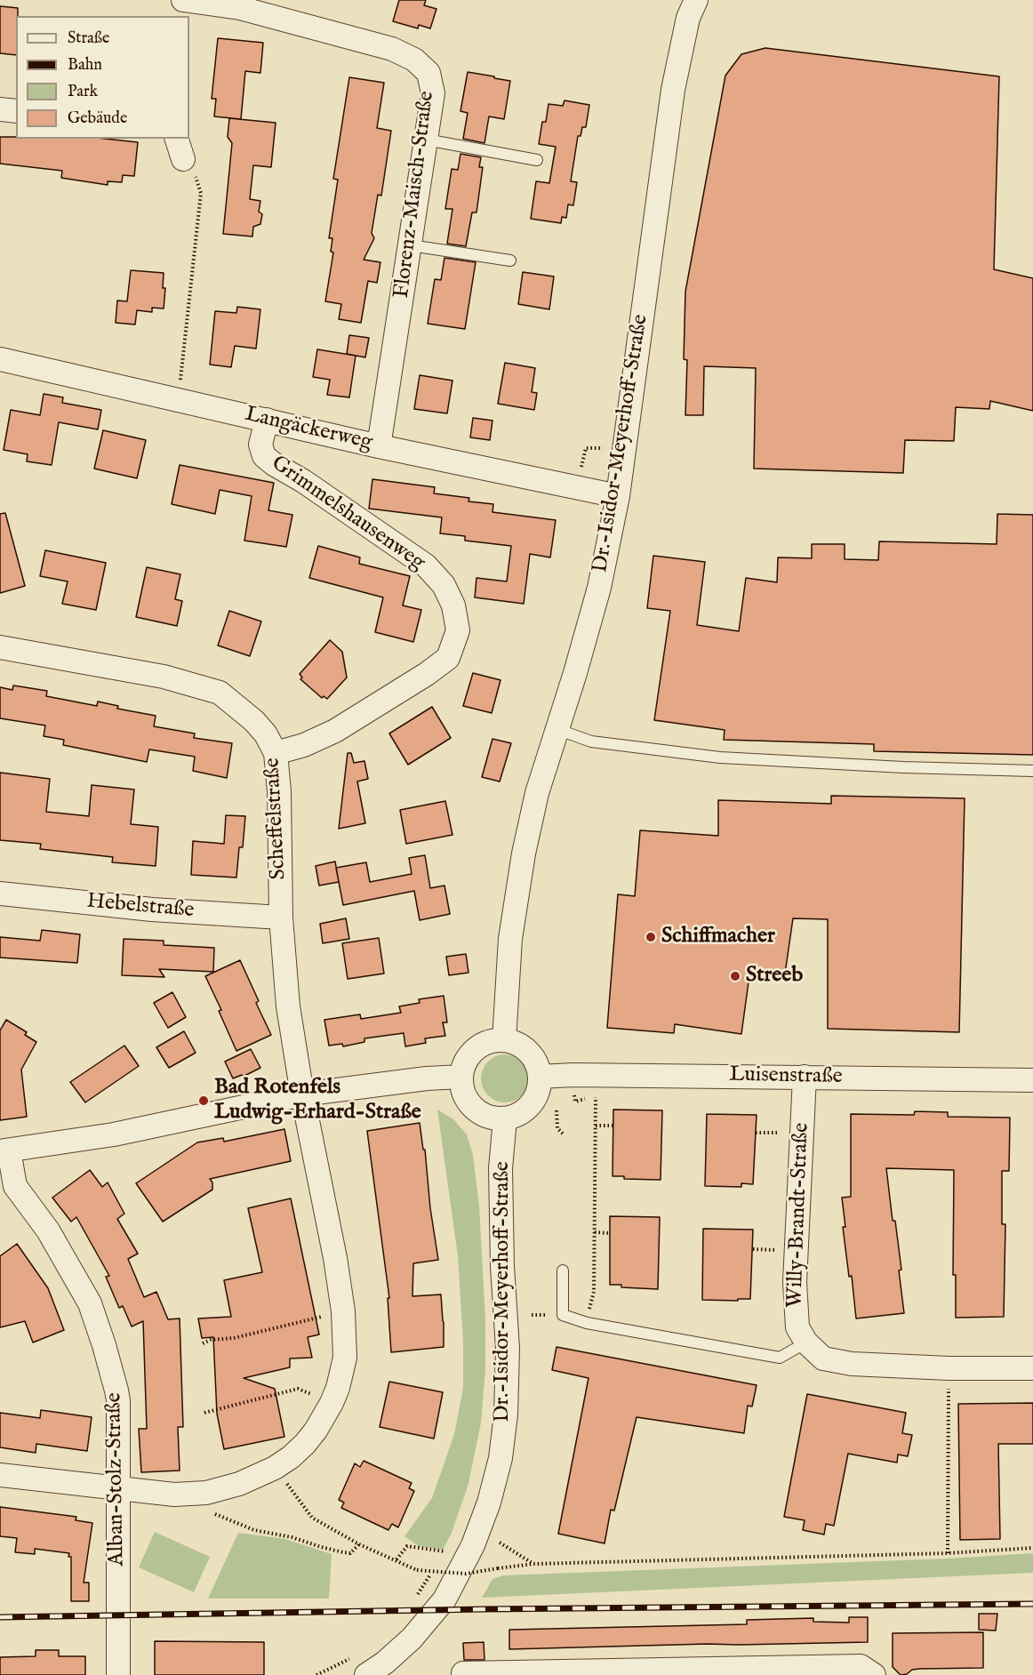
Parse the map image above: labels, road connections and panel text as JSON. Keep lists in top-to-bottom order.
{
  "streets": {
    "street": [
      "Florenz-Maisch-Straße",
      "Langäckerweg",
      "Dr.-Isidor-Meyerhoff-Straße",
      "Grimmelshausenweg",
      "Scheffelstraße",
      "Hebelstraße",
      "Luisenstraße",
      "Willy-Brandt-Straße",
      "Alban-Stolz-Straße"
    ]
  },
  "crossings": [
    ["Florenz-Maisch-Straße", "Langäckerweg"],
    ["Langäckerweg", "Dr.-Isidor-Meyerhoff-Straße"],
    ["Langäckerweg", "Grimmelshausenweg"],
    ["Dr.-Isidor-Meyerhoff-Straße", "Luisenstraße"],
    ["Grimmelshausenweg", "Scheffelstraße"],
    ["Scheffelstraße", "Hebelstraße"],
    ["Scheffelstraße", "Alban-Stolz-Straße"],
    ["Luisenstraße", "Willy-Brandt-Straße"]
  ],
  "places": ["Schiffmacher", "Streeb", "Bad Rotenfels Ludwig-Erhard-Straße"],
  "legend": [
    "Straße",
    "Bahn",
    "Park",
    "Gebäude"
  ]
}
